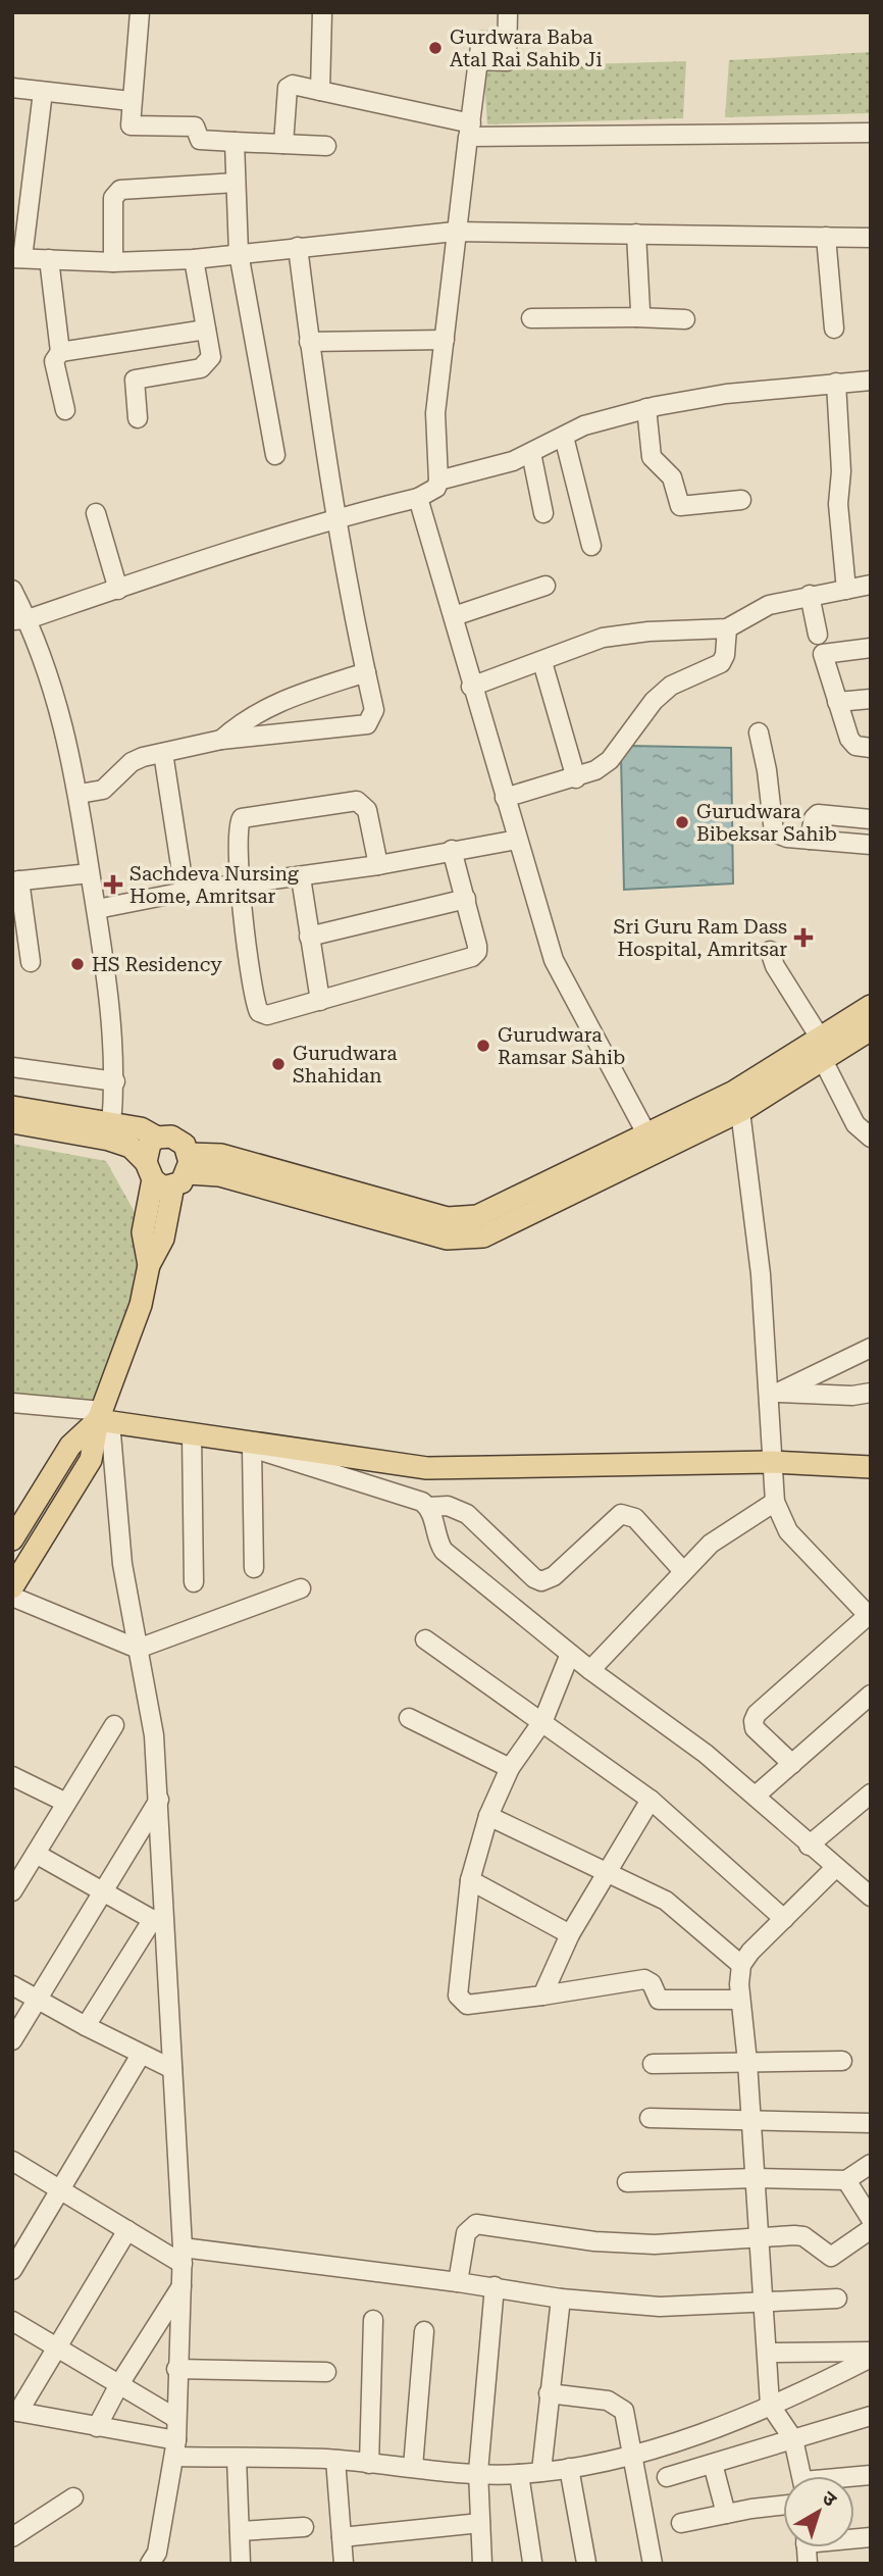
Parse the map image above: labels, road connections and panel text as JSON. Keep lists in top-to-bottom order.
{
  "places": {
    "other": [
      "Gurdwara Baba Atal Rai Sahib Ji",
      "Gurudwara Bibeksar Sahib",
      "HS Residency",
      "Gurudwara Ramsar Sahib",
      "Gurudwara Shahidan"
    ],
    "health": ["Sachdeva Nursing Home, Amritsar", "Sri Guru Ram Dass Hospital, Amritsar"]
  },
  "north": "top right"
}
